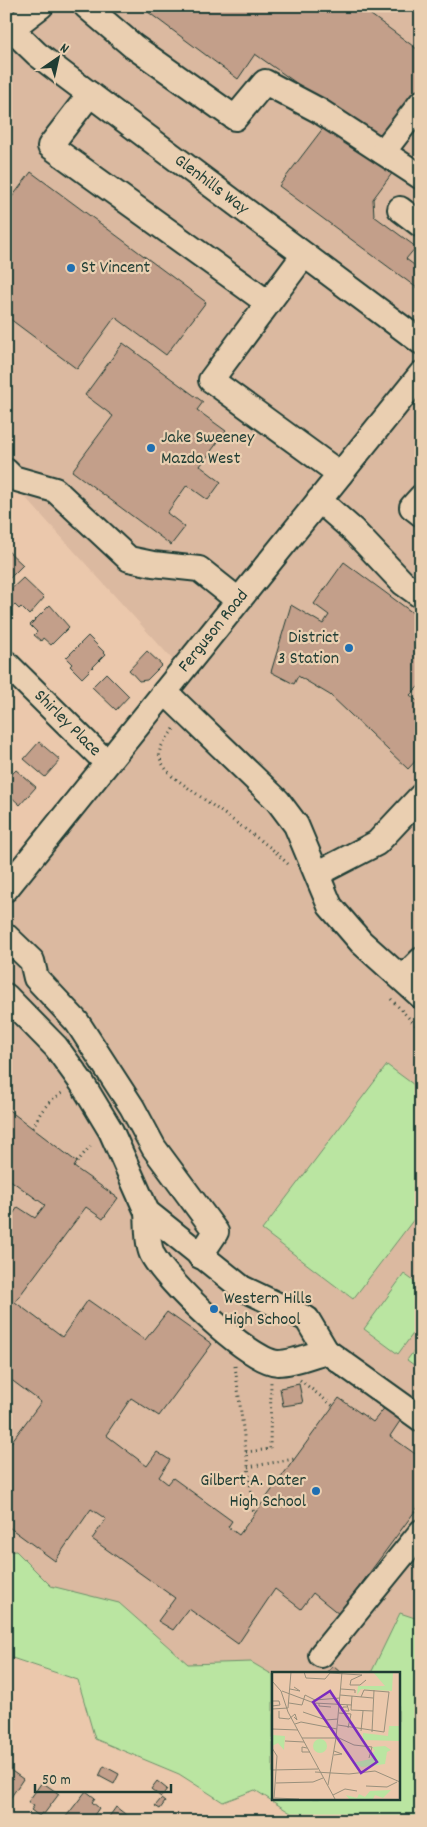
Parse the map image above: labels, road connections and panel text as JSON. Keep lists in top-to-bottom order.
{
  "streets": {
    "street": ["Glenhills Way", "Ferguson Road", "Shirley Place"]
  },
  "crossings": [
    ["Ferguson Road", "Shirley Place"]
  ],
  "places": [
    "St Vincent",
    "Jake Sweeney Mazda West",
    "District 3 Station",
    "Western Hills High School",
    "Gilbert A. Dater High School"
  ],
  "scale_bar": "50 m",
  "north": "top right"
}
